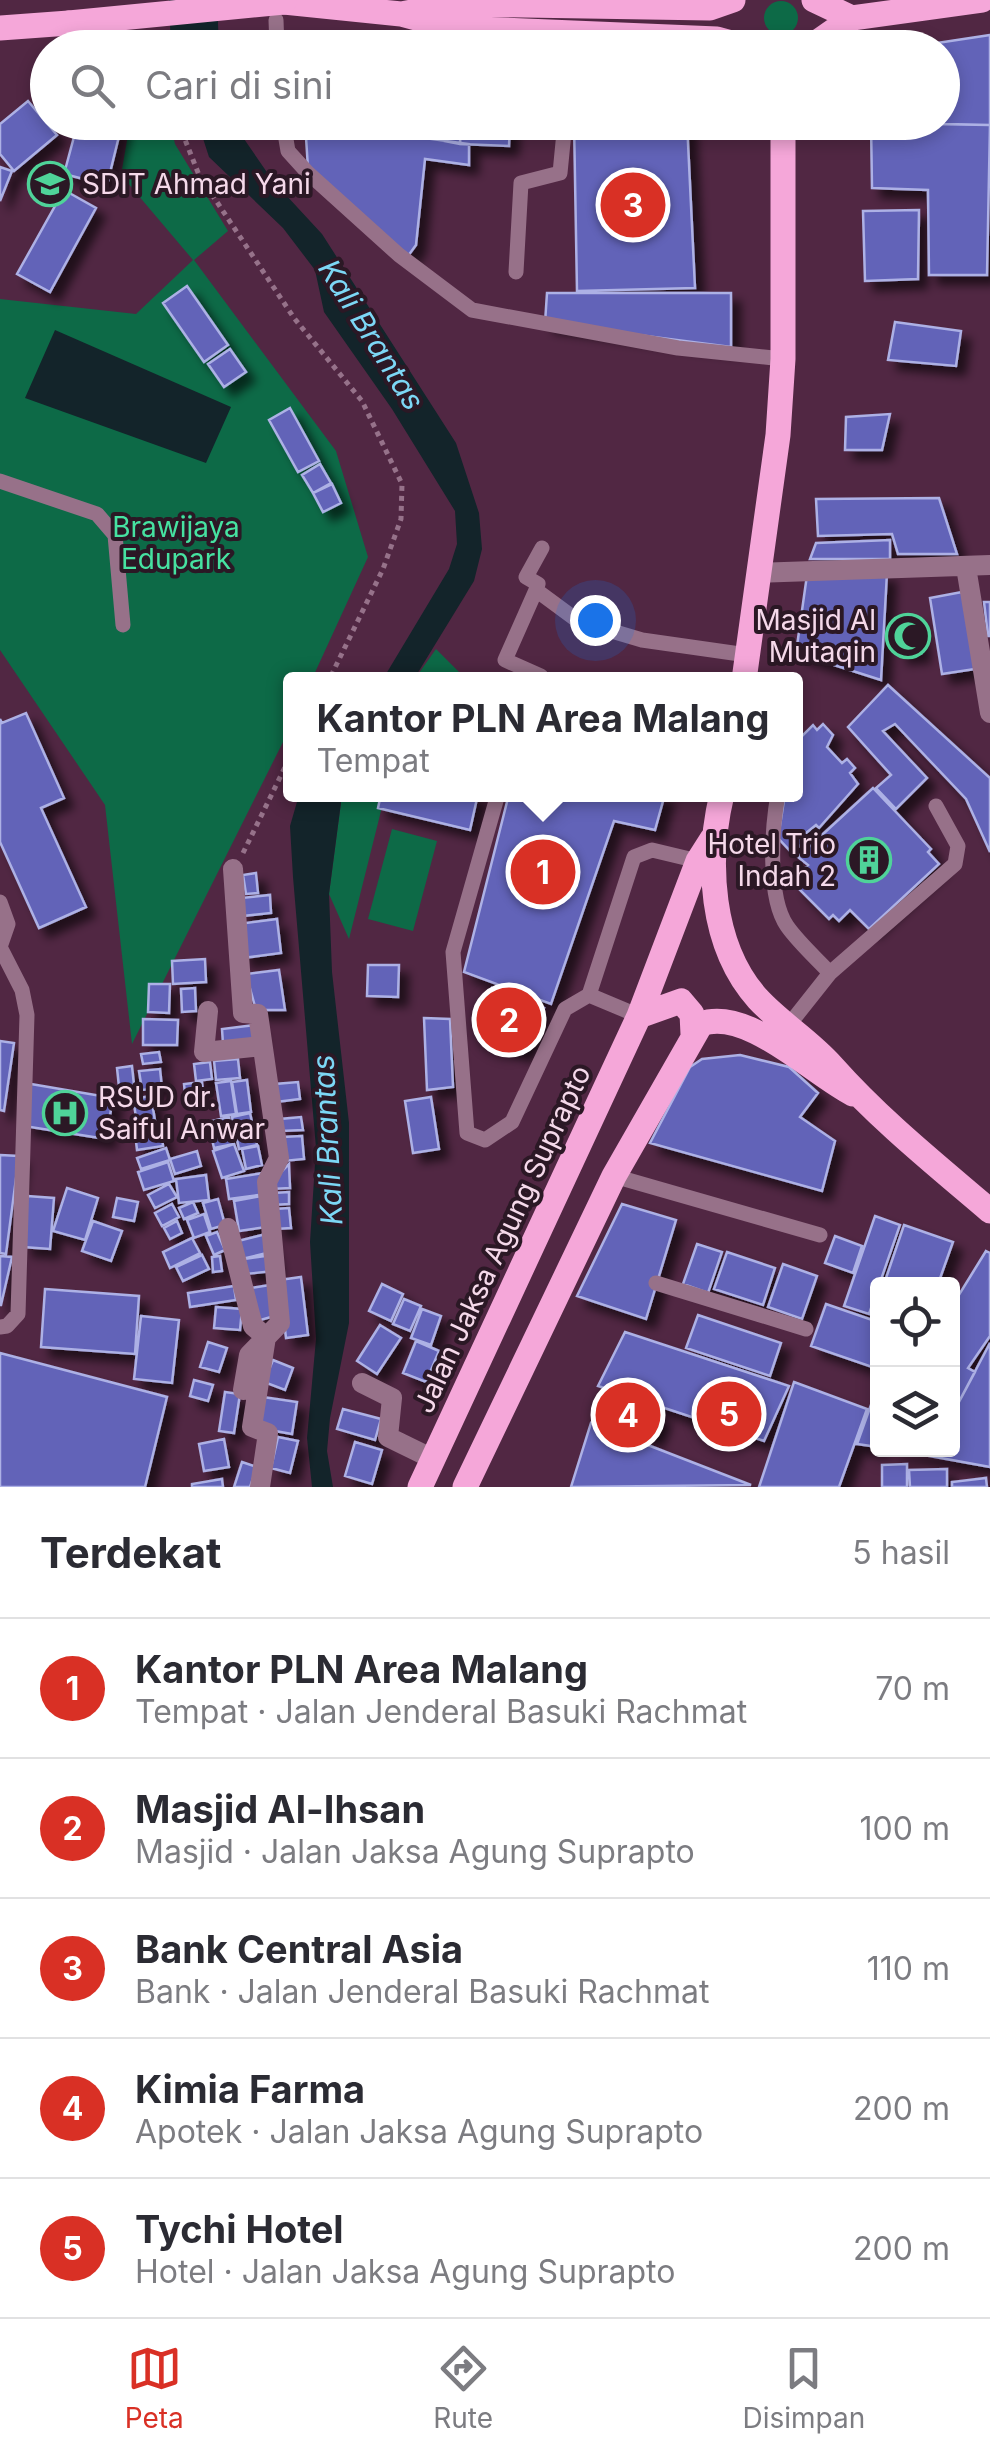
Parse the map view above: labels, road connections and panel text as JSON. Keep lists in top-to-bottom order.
{
  "streets": {
    "main road": ["Jalan Jaksa Agung Suprapto"]
  },
  "water": ["Kali Brantas"],
  "parks": ["Brawijaya Edupark"],
  "places": {
    "school or university": ["SDIT Ahmad Yani"],
    "mosque": ["Masjid Al Mutaqin"],
    "building": ["Hotel Trio Indah 2"],
    "hospital": ["RSUD dr. Saiful Anwar"]
  },
  "page": {
    "search": "Cari di sini",
    "pins": [
      "3",
      "1",
      "2",
      "5",
      "4"
    ],
    "popup": ["Kantor PLN Area Malang", "Tempat"],
    "heading": ["Terdekat", "5 hasil"],
    "list": [
      {
        "mark": "1",
        "name": "Kantor PLN Area Malang",
        "note": "Tempat · Jalan Jenderal Basuki Rachmat",
        "value": "70 m"
      },
      {
        "mark": "2",
        "name": "Masjid Al-Ihsan",
        "note": "Masjid · Jalan Jaksa Agung Suprapto",
        "value": "100 m"
      },
      {
        "mark": "3",
        "name": "Bank Central Asia",
        "note": "Bank · Jalan Jenderal Basuki Rachmat",
        "value": "110 m"
      },
      {
        "mark": "4",
        "name": "Kimia Farma",
        "note": "Apotek · Jalan Jaksa Agung Suprapto",
        "value": "200 m"
      },
      {
        "mark": "5",
        "name": "Tychi Hotel",
        "note": "Hotel · Jalan Jaksa Agung Suprapto",
        "value": "200 m"
      }
    ],
    "nav": ["Peta", "Rute", "Disimpan"]
  }
}
